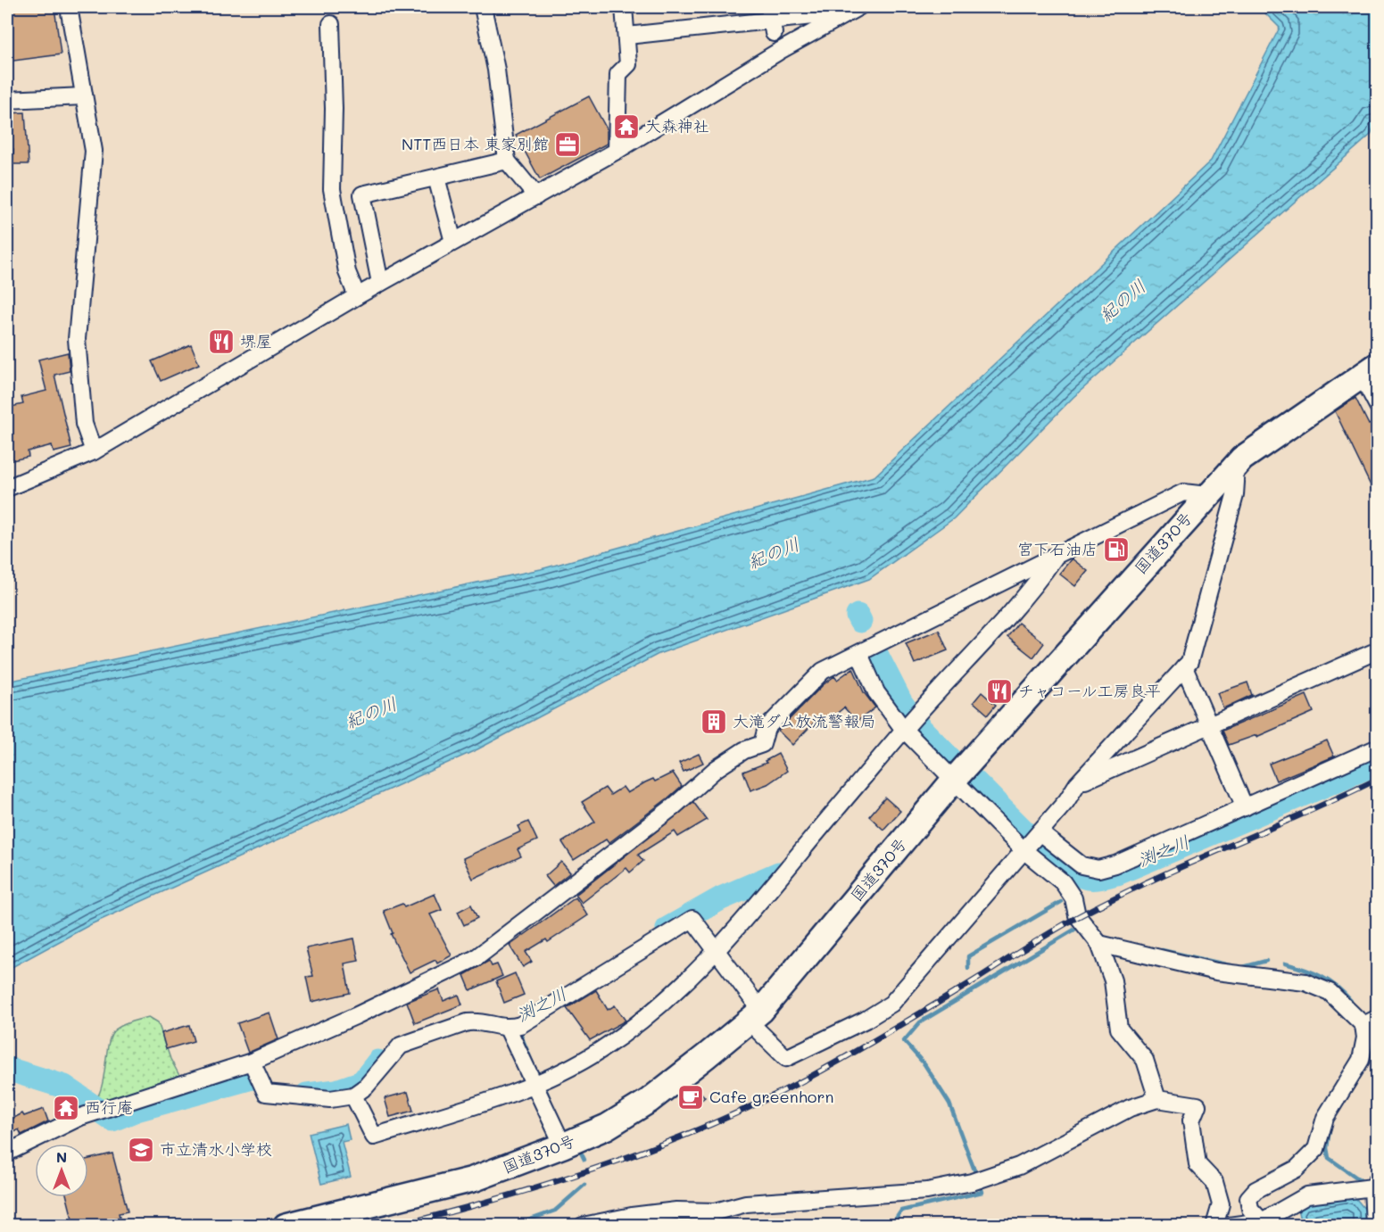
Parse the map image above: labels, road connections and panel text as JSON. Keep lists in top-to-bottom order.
{
  "streets": {
    "highway": ["国道370号"]
  },
  "water": ["紀の川", "渕之川"],
  "places": {
    "temple": ["大森神社", "西行庵"],
    "office": ["NTT西日本 東家別館"],
    "restaurant": ["堺屋", "チャコール工房良平"],
    "fuel station": ["宮下石油店"],
    "building": ["大滝ダム放流警報局"],
    "cafe": ["Cafe greenhorn"],
    "school or university": ["市立清水小学校"]
  },
  "north": "top"
}
